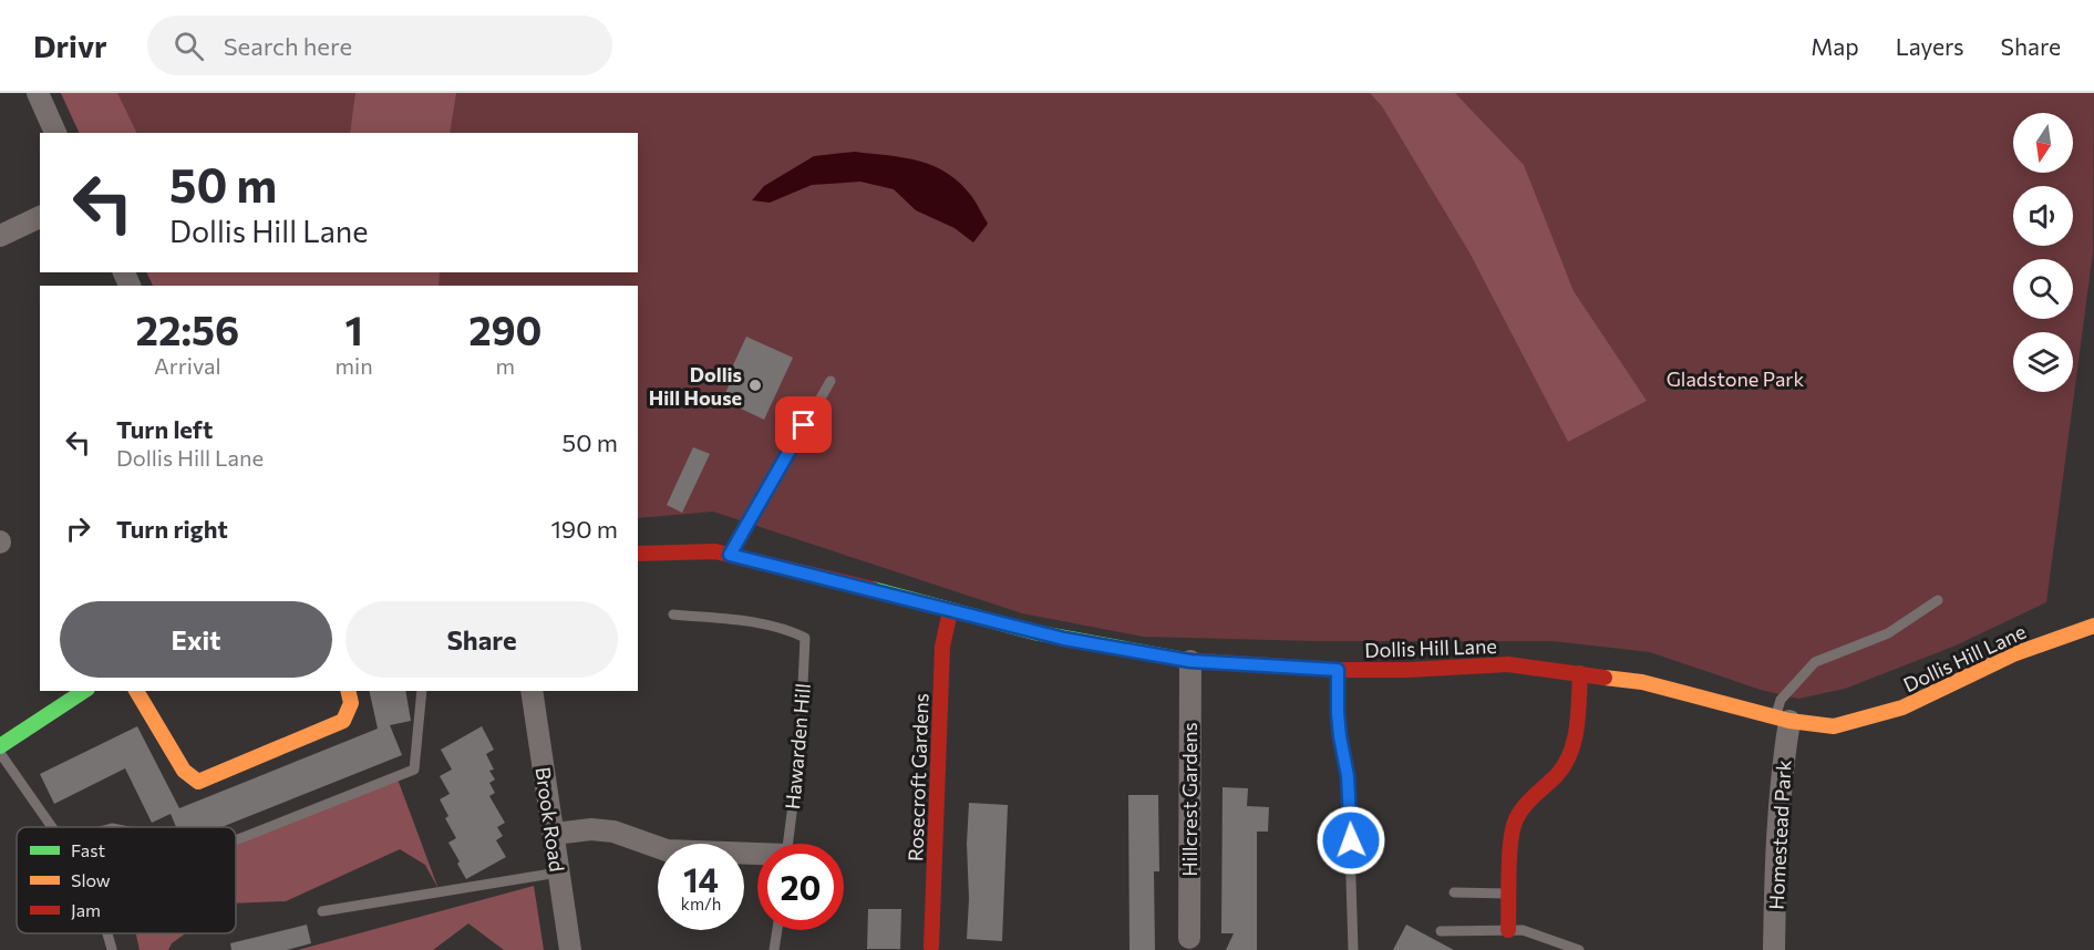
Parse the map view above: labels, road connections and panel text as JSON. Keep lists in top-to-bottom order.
{
  "streets": {
    "street": [
      "Dollis Hill Lane",
      "Hawarden Hill",
      "Rosecroft Gardens",
      "Hillcrest Gardens",
      "Brook Road",
      "Homestead Park"
    ]
  },
  "crossings": [
    ["Dollis Hill Lane", "Rosecroft Gardens"],
    ["Dollis Hill Lane", "Hillcrest Gardens"],
    ["Dollis Hill Lane", "Homestead Park"],
    ["Hawarden Hill", "Brook Road"]
  ],
  "parks": ["Gladstone Park"],
  "places": ["Dollis Hill House"],
  "legend": ["Fast", "Slow", "Jam"],
  "north": "bottom",
  "page": {
    "header": "Drivr",
    "search": "Search here",
    "nav": ["Map", "Layers", "Share"],
    "turn": ["50 m", "Dollis Hill Lane"],
    "eta": [
      "22:56",
      "Arrival",
      "1",
      "min",
      "290",
      "m"
    ],
    "list": [
      {
        "name": "Turn left",
        "note": "Dollis Hill Lane",
        "value": "50 m"
      },
      {
        "name": "Turn right",
        "value": "190 m"
      }
    ],
    "buttons": ["Exit", "Share"],
    "speed": "14 km/h",
    "limit": "20"
  }
}
